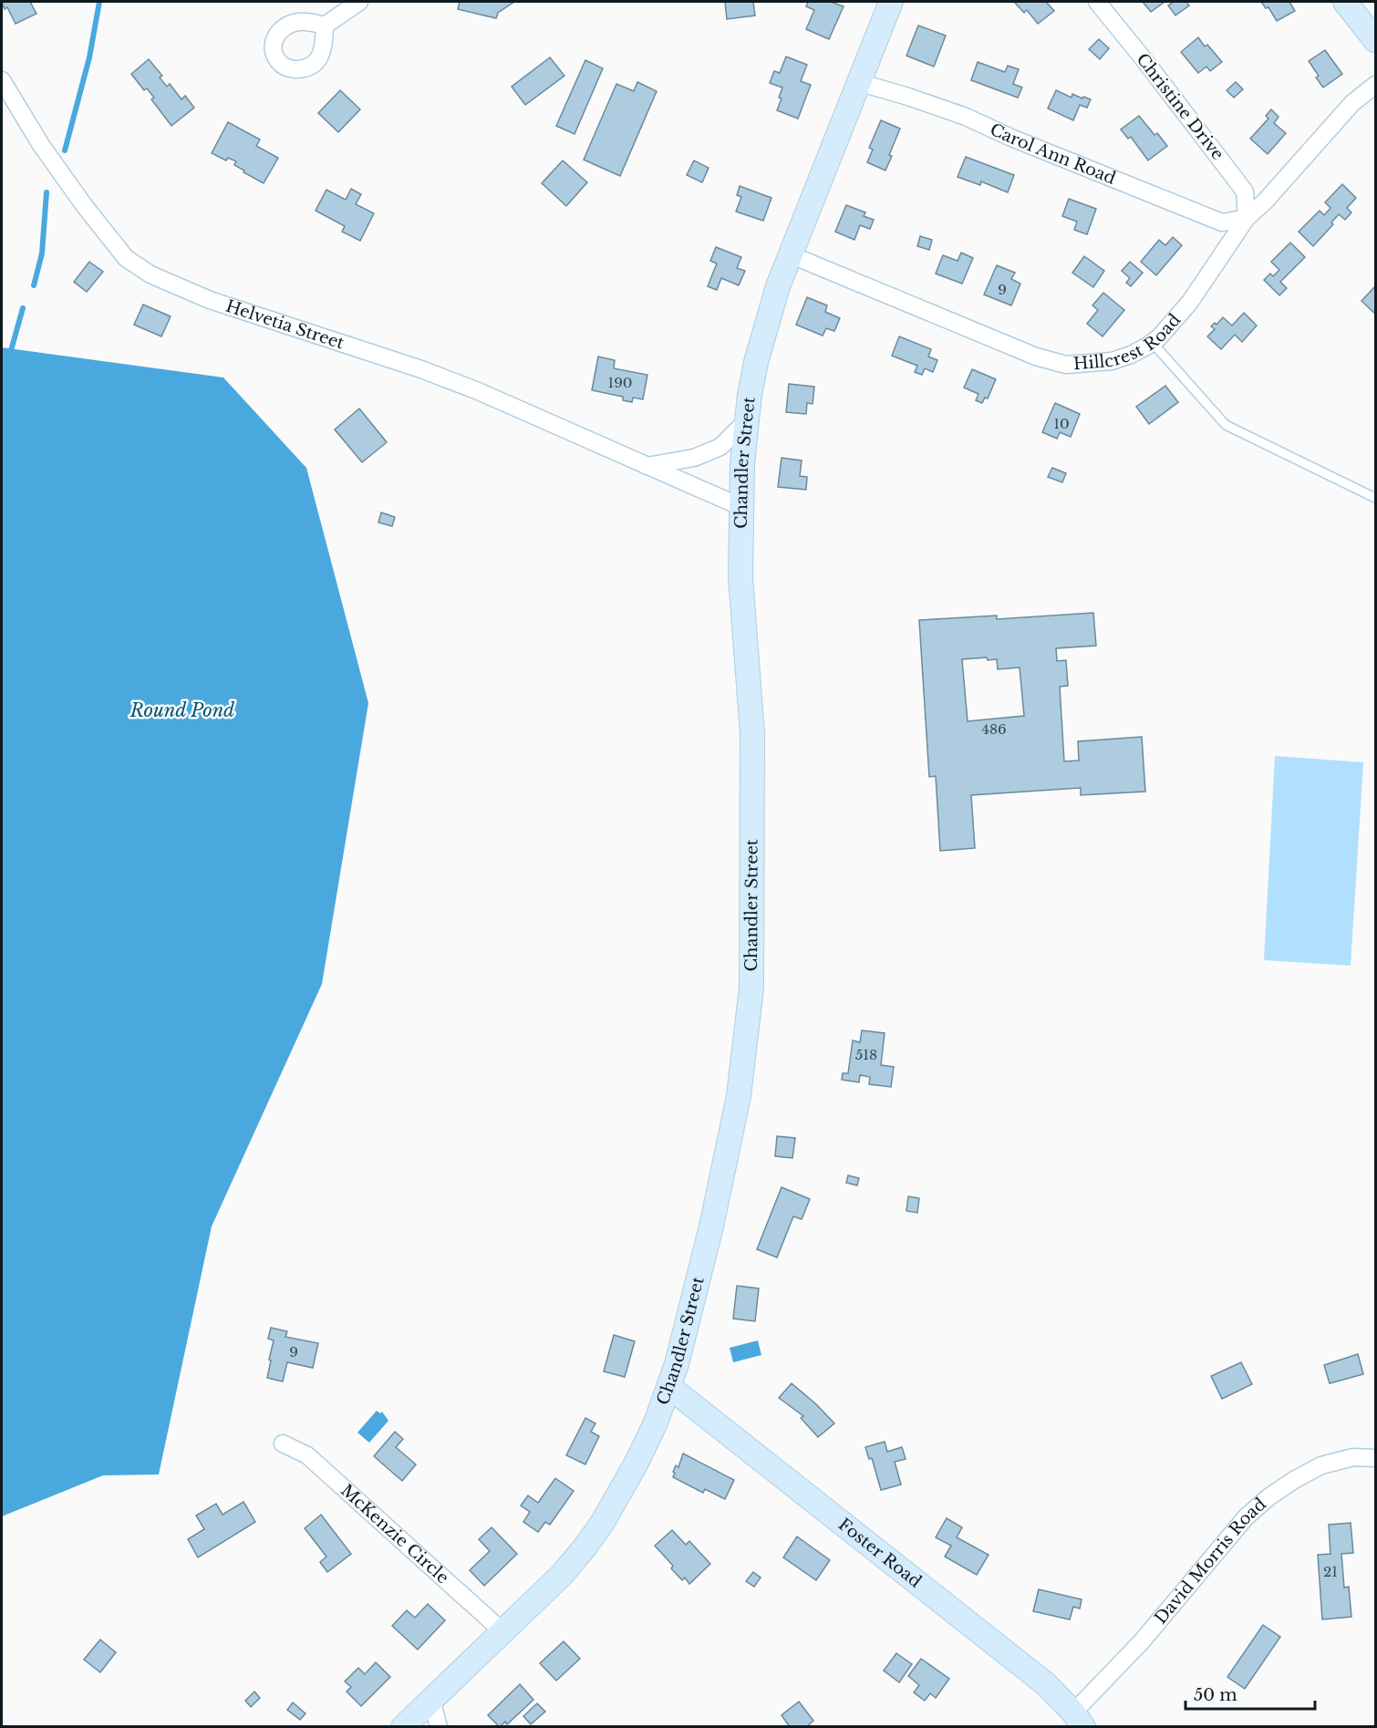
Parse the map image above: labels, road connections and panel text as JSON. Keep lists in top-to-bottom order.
{
  "streets": {
    "main road": ["Chandler Street", "Foster Road"],
    "street": [
      "Christine Drive",
      "Carol Ann Road",
      "Helvetia Street",
      "Hillcrest Road",
      "McKenzie Circle",
      "David Morris Road"
    ]
  },
  "crossings": [
    ["Christine Drive", "Carol Ann Road"],
    ["Christine Drive", "Hillcrest Road"],
    ["Carol Ann Road", "Hillcrest Road"],
    ["Carol Ann Road", "Chandler Street"],
    ["Helvetia Street", "Chandler Street"],
    ["Hillcrest Road", "Chandler Street"],
    ["Chandler Street", "McKenzie Circle"],
    ["Chandler Street", "Foster Road"],
    ["Foster Road", "David Morris Road"]
  ],
  "water": ["Round Pond"],
  "house_numbers": [
    "9",
    "190",
    "10",
    "486",
    "518",
    "9",
    "21"
  ],
  "scale_bar": "50 m"
}
